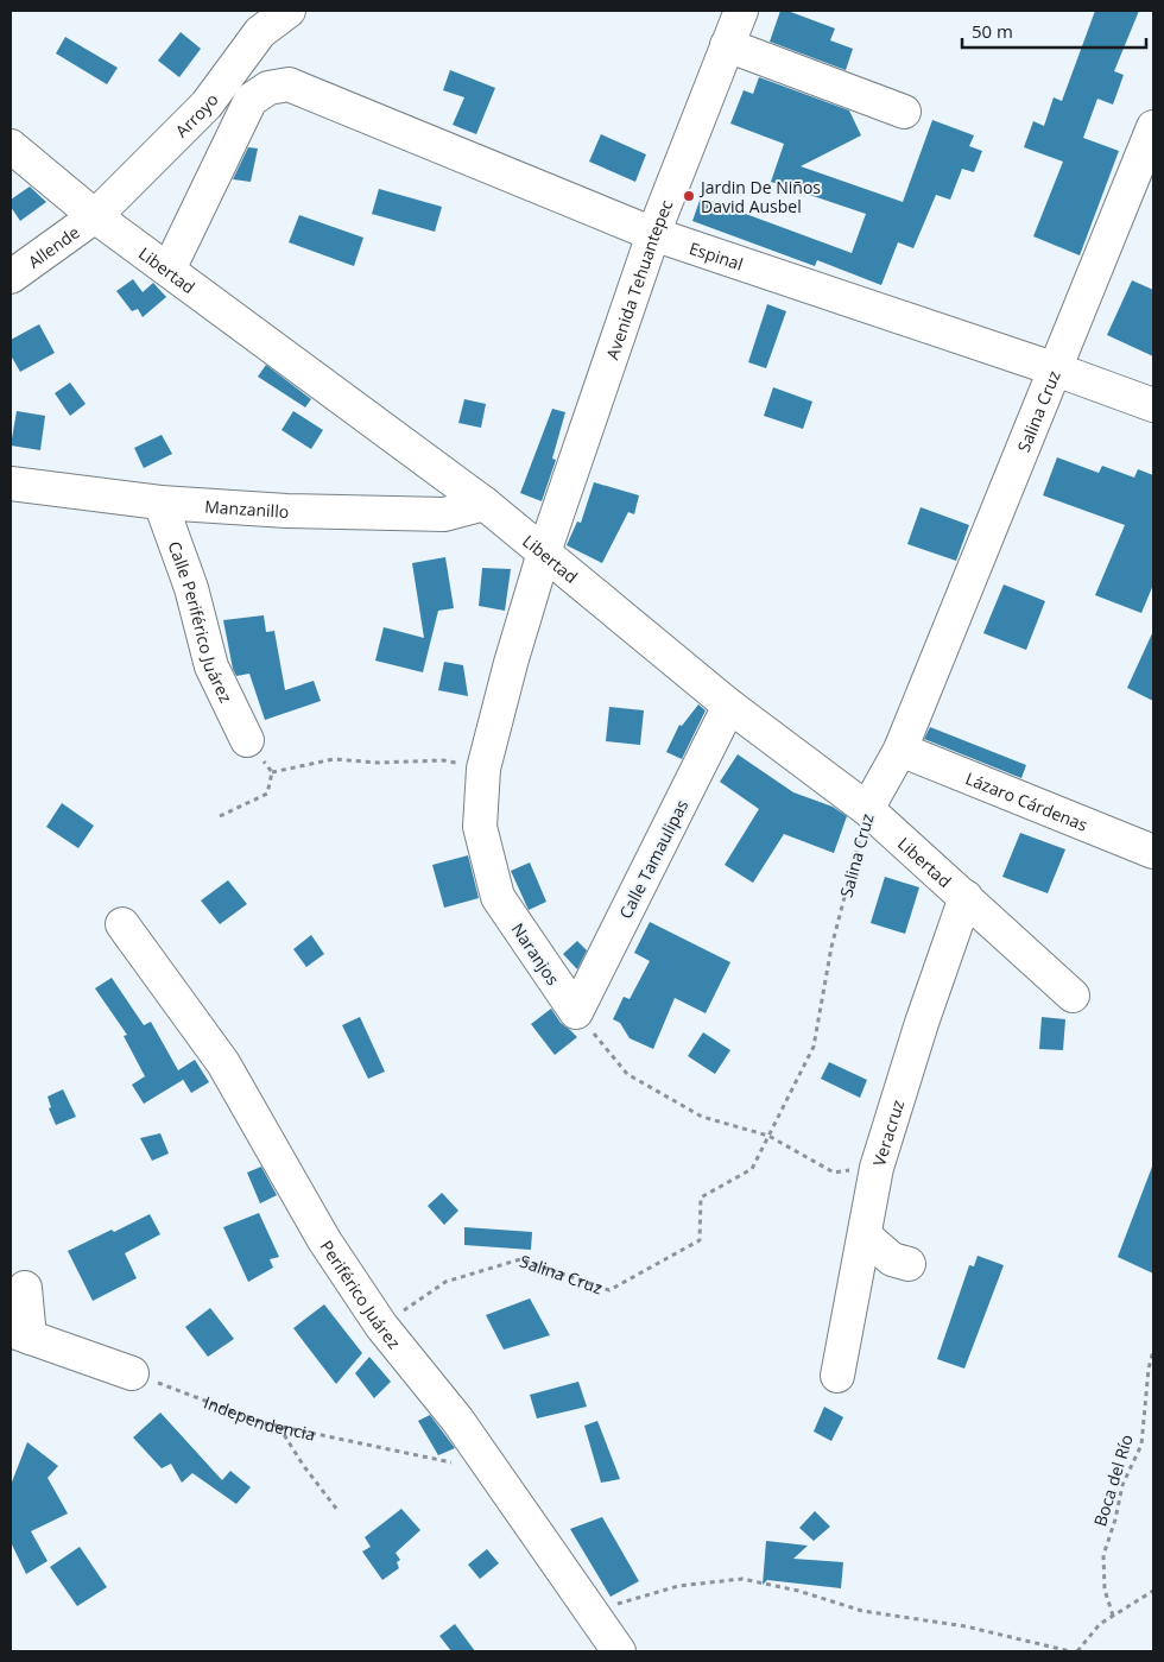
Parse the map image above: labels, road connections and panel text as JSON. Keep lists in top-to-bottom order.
{
  "streets": {
    "street": [
      "Arroyo",
      "Allende",
      "Espinal",
      "Libertad",
      "Avenida Tehuantepec",
      "Salina Cruz",
      "Manzanillo",
      "Calle Periférico Juárez",
      "Lázaro Cárdenas",
      "Calle Tamaulipas",
      "Naranjos",
      "Veracruz",
      "Periférico Juárez"
    ],
    "path": ["Independencia", "Boca del Río"]
  },
  "crossings": [
    ["Arroyo", "Allende"],
    ["Arroyo", "Libertad"],
    ["Allende", "Libertad"],
    ["Espinal", "Libertad"],
    ["Espinal", "Avenida Tehuantepec"],
    ["Espinal", "Salina Cruz"],
    ["Libertad", "Avenida Tehuantepec"],
    ["Libertad", "Salina Cruz"],
    ["Libertad", "Manzanillo"],
    ["Libertad", "Calle Tamaulipas"],
    ["Libertad", "Naranjos"],
    ["Libertad", "Veracruz"],
    ["Avenida Tehuantepec", "Naranjos"],
    ["Salina Cruz", "Lázaro Cárdenas"],
    ["Salina Cruz", "Periférico Juárez"],
    ["Manzanillo", "Calle Periférico Juárez"],
    ["Calle Tamaulipas", "Naranjos"]
  ],
  "places": ["Jardin De Niños David Ausbel"],
  "scale_bar": "50 m"
}
